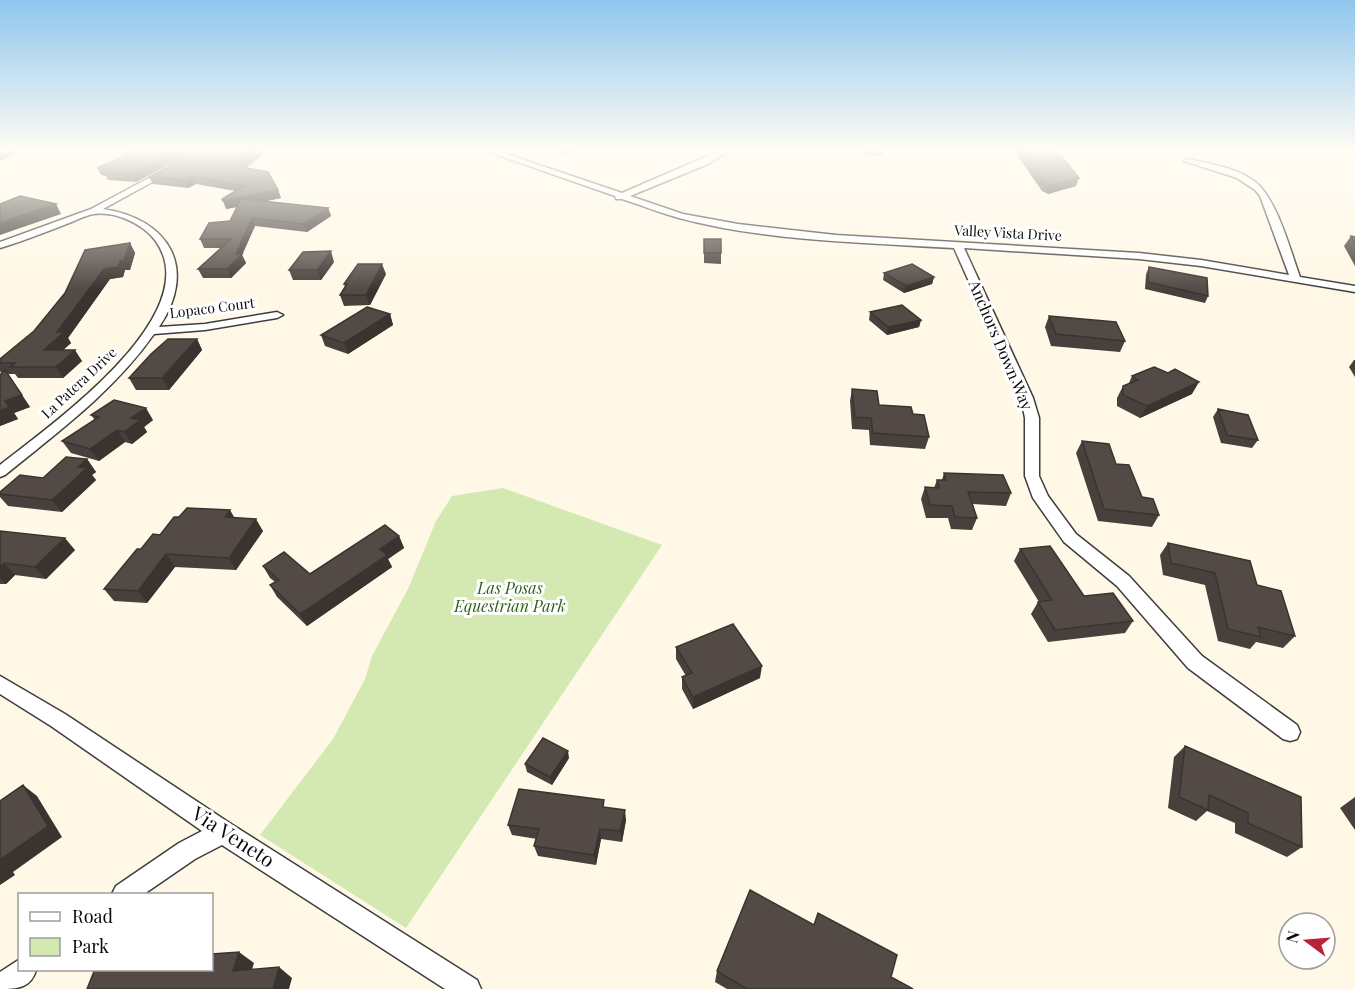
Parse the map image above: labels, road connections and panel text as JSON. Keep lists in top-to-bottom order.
{
  "streets": {
    "street": [
      "Valley Vista Drive",
      "Lopaco Court",
      "Anchors Down Way",
      "La Patera Drive",
      "Via Veneto"
    ]
  },
  "crossings": [
    ["Valley Vista Drive", "Anchors Down Way"],
    ["Lopaco Court", "La Patera Drive"]
  ],
  "parks": ["Las Posas Equestrian Park"],
  "legend": ["Road", "Park"],
  "north": "left"
}
